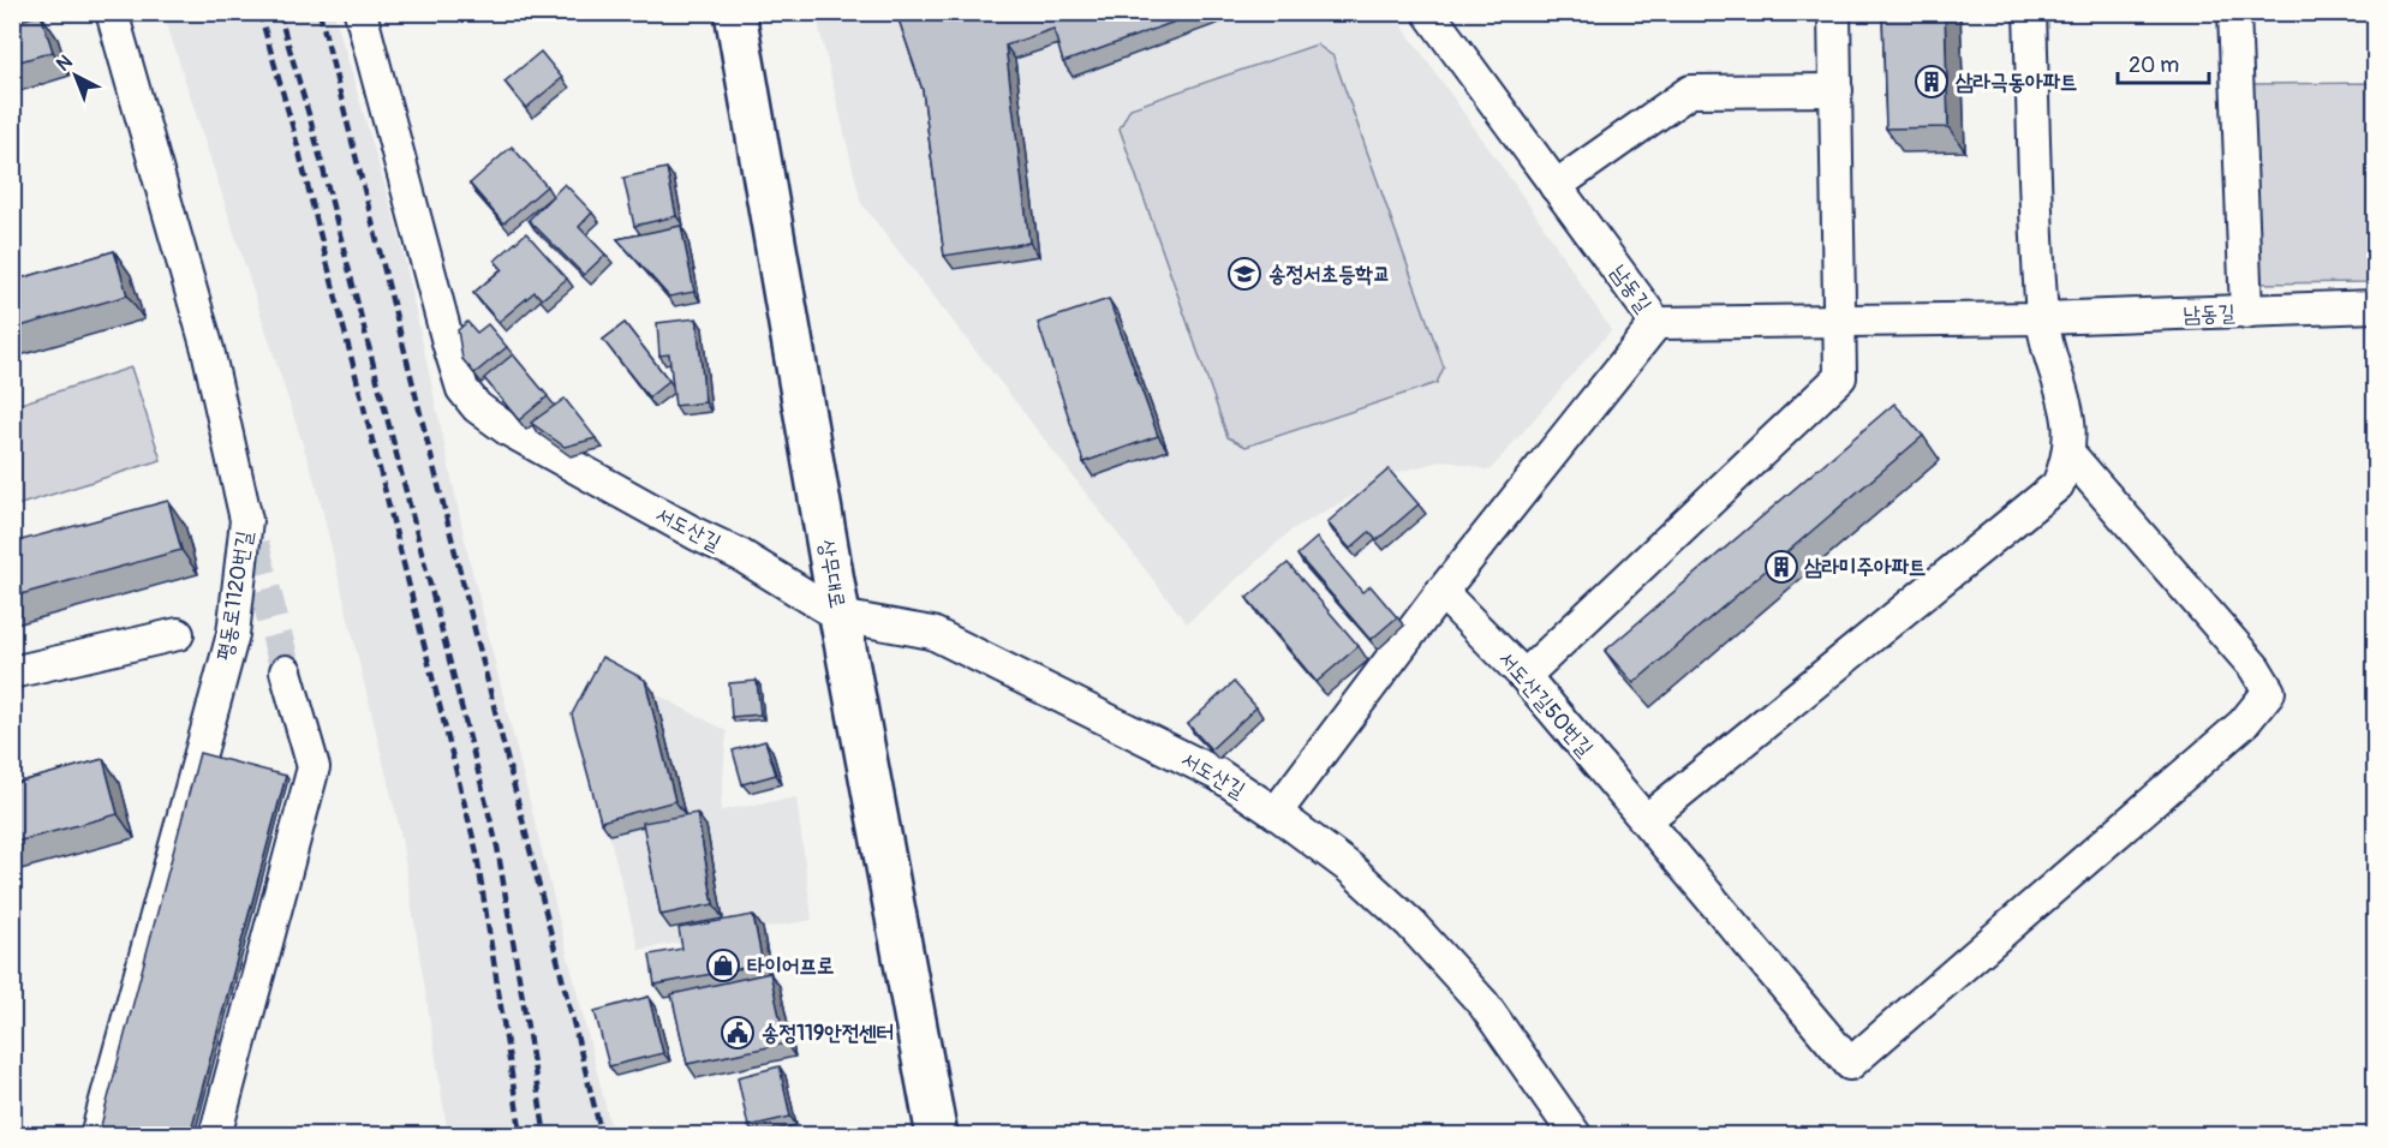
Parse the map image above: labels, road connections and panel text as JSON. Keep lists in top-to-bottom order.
{
  "streets": {
    "main road": ["상무대로"],
    "street": [
      "남동길",
      "서도산길",
      "평동로1120번길",
      "서도산길50번길"
    ]
  },
  "crossings": [
    ["서도산길", "상무대로"]
  ],
  "places": {
    "building": ["삼라극동아파트", "삼라미주아파트"],
    "school or university": ["송정서초등학교"],
    "shop": ["타이어프로"],
    "public building": ["송정119안전센터"]
  },
  "scale_bar": "20 m",
  "north": "top left"
}
